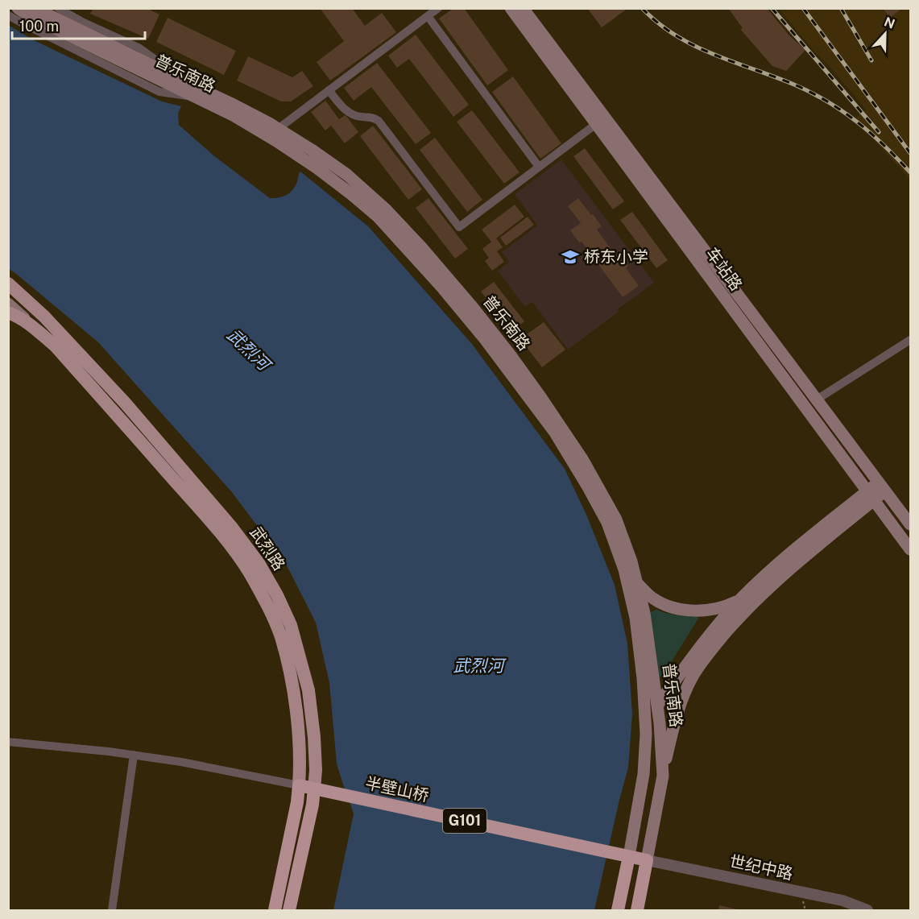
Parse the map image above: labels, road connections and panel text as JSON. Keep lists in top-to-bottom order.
{
  "streets": {
    "highway": ["武烈路", "半壁山桥", "G101"],
    "main road": ["普乐南路", "车站路"],
    "street": ["世纪中路"]
  },
  "crossings": [
    ["普乐南路", "半壁山桥"],
    ["普乐南路", "G101"],
    ["普乐南路", "世纪中路"],
    ["武烈路", "半壁山桥"],
    ["武烈路", "G101"],
    ["半壁山桥", "G101"],
    ["G101", "世纪中路"]
  ],
  "water": ["武烈河"],
  "places": {
    "school or university": ["桥东小学"]
  },
  "scale_bar": "100 m",
  "north": "top"
}
